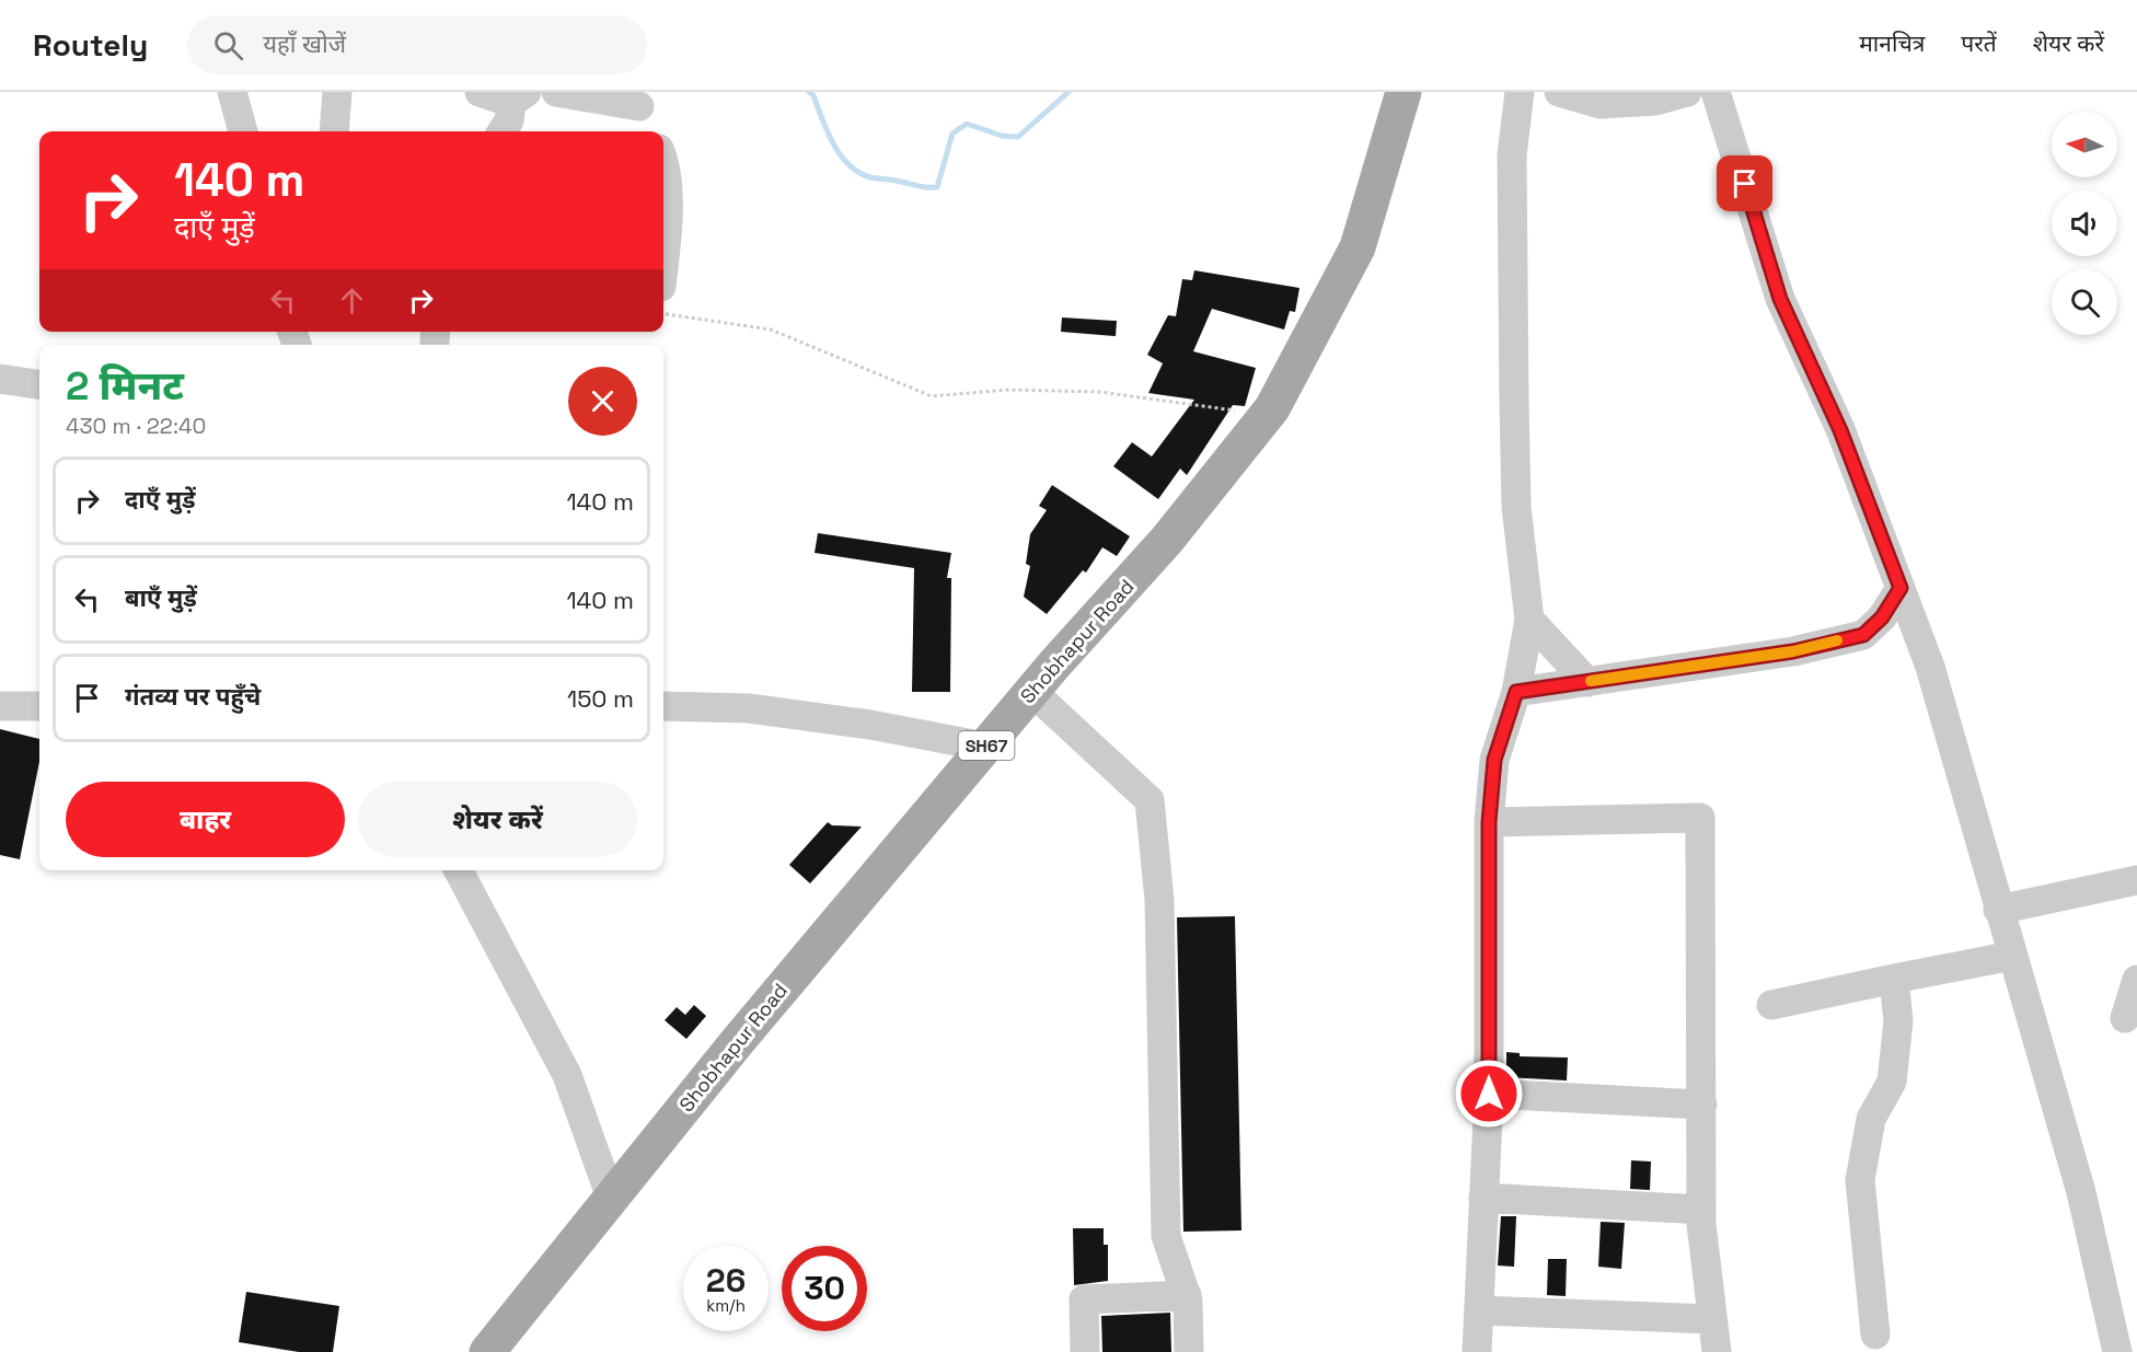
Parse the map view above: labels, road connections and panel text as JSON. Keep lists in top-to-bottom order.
{
  "streets": {
    "main road": ["Shobhapur Road", "SH67"]
  },
  "north": "left",
  "page": {
    "header": "Routely",
    "search": "यहाँ खोजें",
    "nav": ["मानचित्र", "परतें", "शेयर करें"],
    "turn": ["140 m", "दाएँ मुड़ें"],
    "heading": ["2 मिनट", "430 m · 22:40"],
    "list": [
      {
        "name": "दाएँ मुड़ें",
        "value": "140 m"
      },
      {
        "name": "बाएँ मुड़ें",
        "value": "140 m"
      },
      {
        "name": "गंतव्य पर पहुँचे",
        "value": "150 m"
      }
    ],
    "buttons": ["बाहर", "शेयर करें"],
    "speed": "26 km/h",
    "limit": "30"
  }
}
